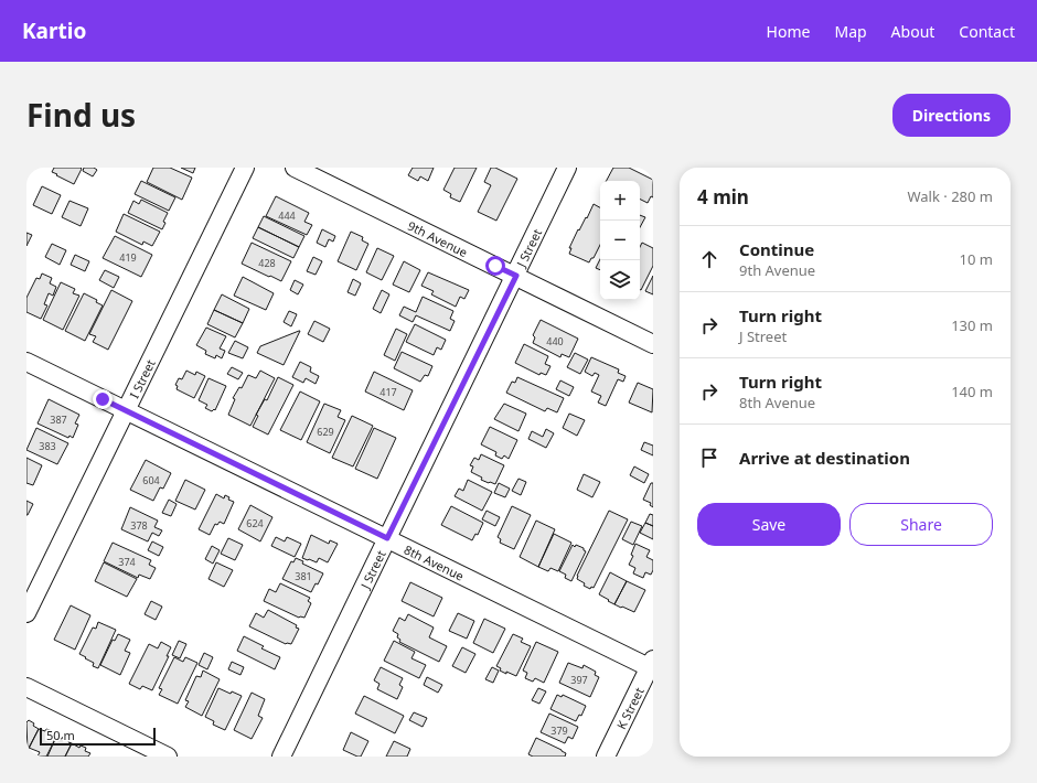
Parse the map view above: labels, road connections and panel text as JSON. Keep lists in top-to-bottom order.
{
  "streets": {
    "street": [
      "9th Avenue",
      "J Street",
      "I Street",
      "8th Avenue",
      "K Street"
    ]
  },
  "crossings": [
    ["9th Avenue", "J Street"],
    ["J Street", "8th Avenue"],
    ["I Street", "8th Avenue"],
    ["8th Avenue", "K Street"]
  ],
  "house_numbers": [
    "444",
    "419",
    "428",
    "440",
    "417",
    "387",
    "629",
    "383",
    "604",
    "624",
    "378",
    "374",
    "381",
    "397",
    "379"
  ],
  "scale_bar": "50 m",
  "page": {
    "header": "Kartio",
    "nav": [
      "Home",
      "Map",
      "About",
      "Contact"
    ],
    "title": "Find us",
    "buttons": [
      "Directions",
      ["Save", "Share"]
    ],
    "heading": ["4 min", "Walk · 280 m"],
    "map_buttons": ["+", "−"],
    "list": [
      ["Continue", "9th Avenue", "10 m"],
      ["Turn right", "J Street", "130 m"],
      ["Turn right", "8th Avenue", "140 m"],
      "Arrive at destination"
    ],
    "scale": "50 m"
  }
}
